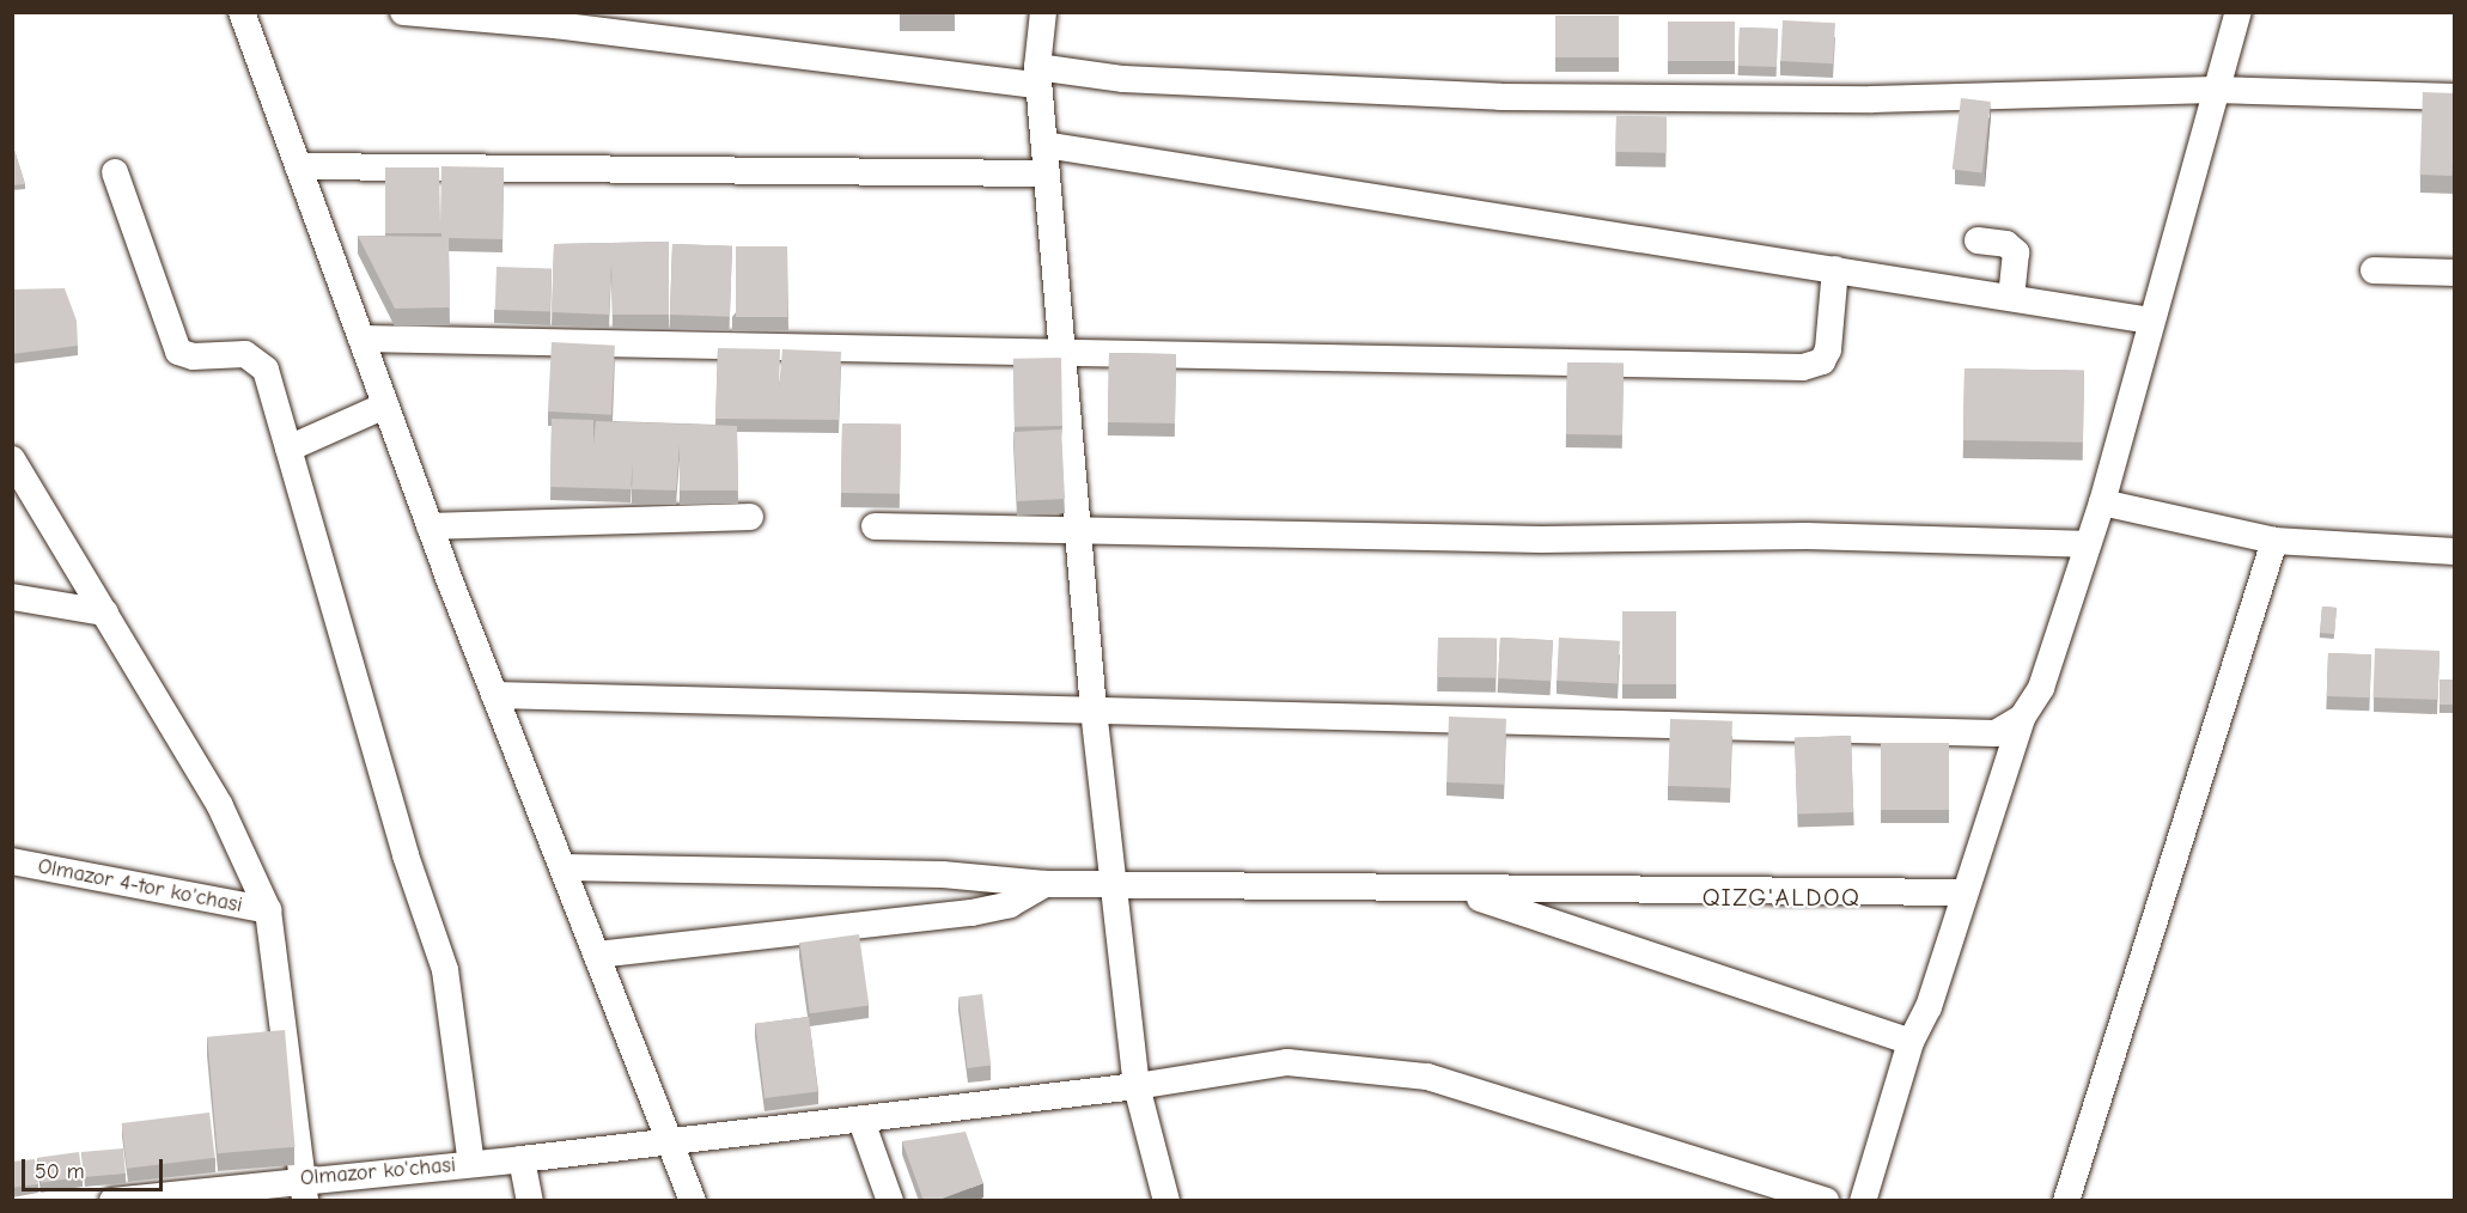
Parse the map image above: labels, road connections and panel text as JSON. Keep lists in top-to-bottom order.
{
  "streets": {
    "street": ["Olmazor 4-tor ko'chasi", "Olmazor ko'chasi"]
  },
  "districts": ["QIZG'ALDOQ"],
  "scale_bar": "50 m"
}
